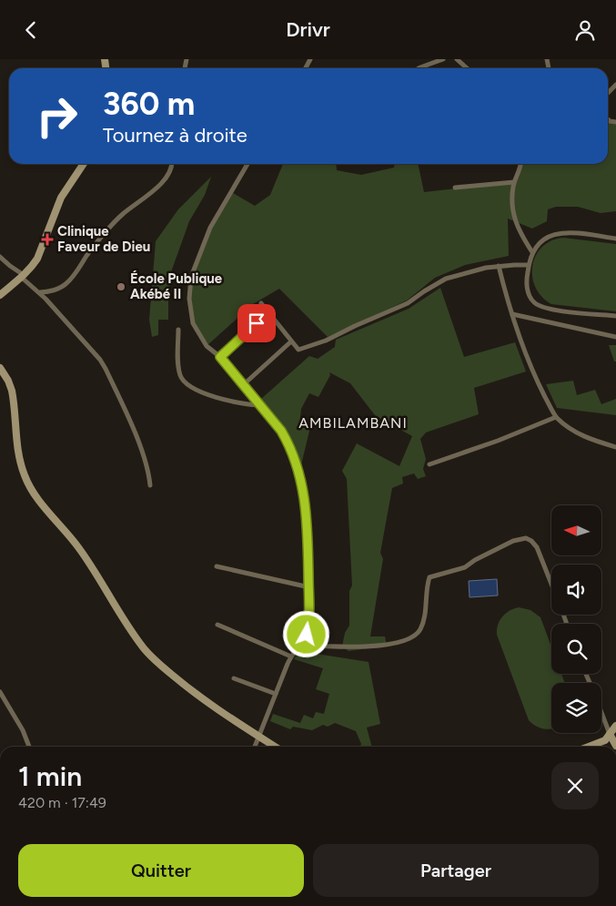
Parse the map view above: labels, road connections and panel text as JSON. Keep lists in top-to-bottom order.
{
  "districts": ["AMBILAMBANI"],
  "places": {
    "health": ["Clinique Faveur de Dieu"],
    "other": ["École Publique Akébé II"]
  },
  "north": "left",
  "page": {
    "header": "Drivr",
    "turn": ["360 m", "Tournez à droite"],
    "heading": ["1 min", "420 m · 17:49"],
    "buttons": ["Quitter", "Partager"]
  }
}
